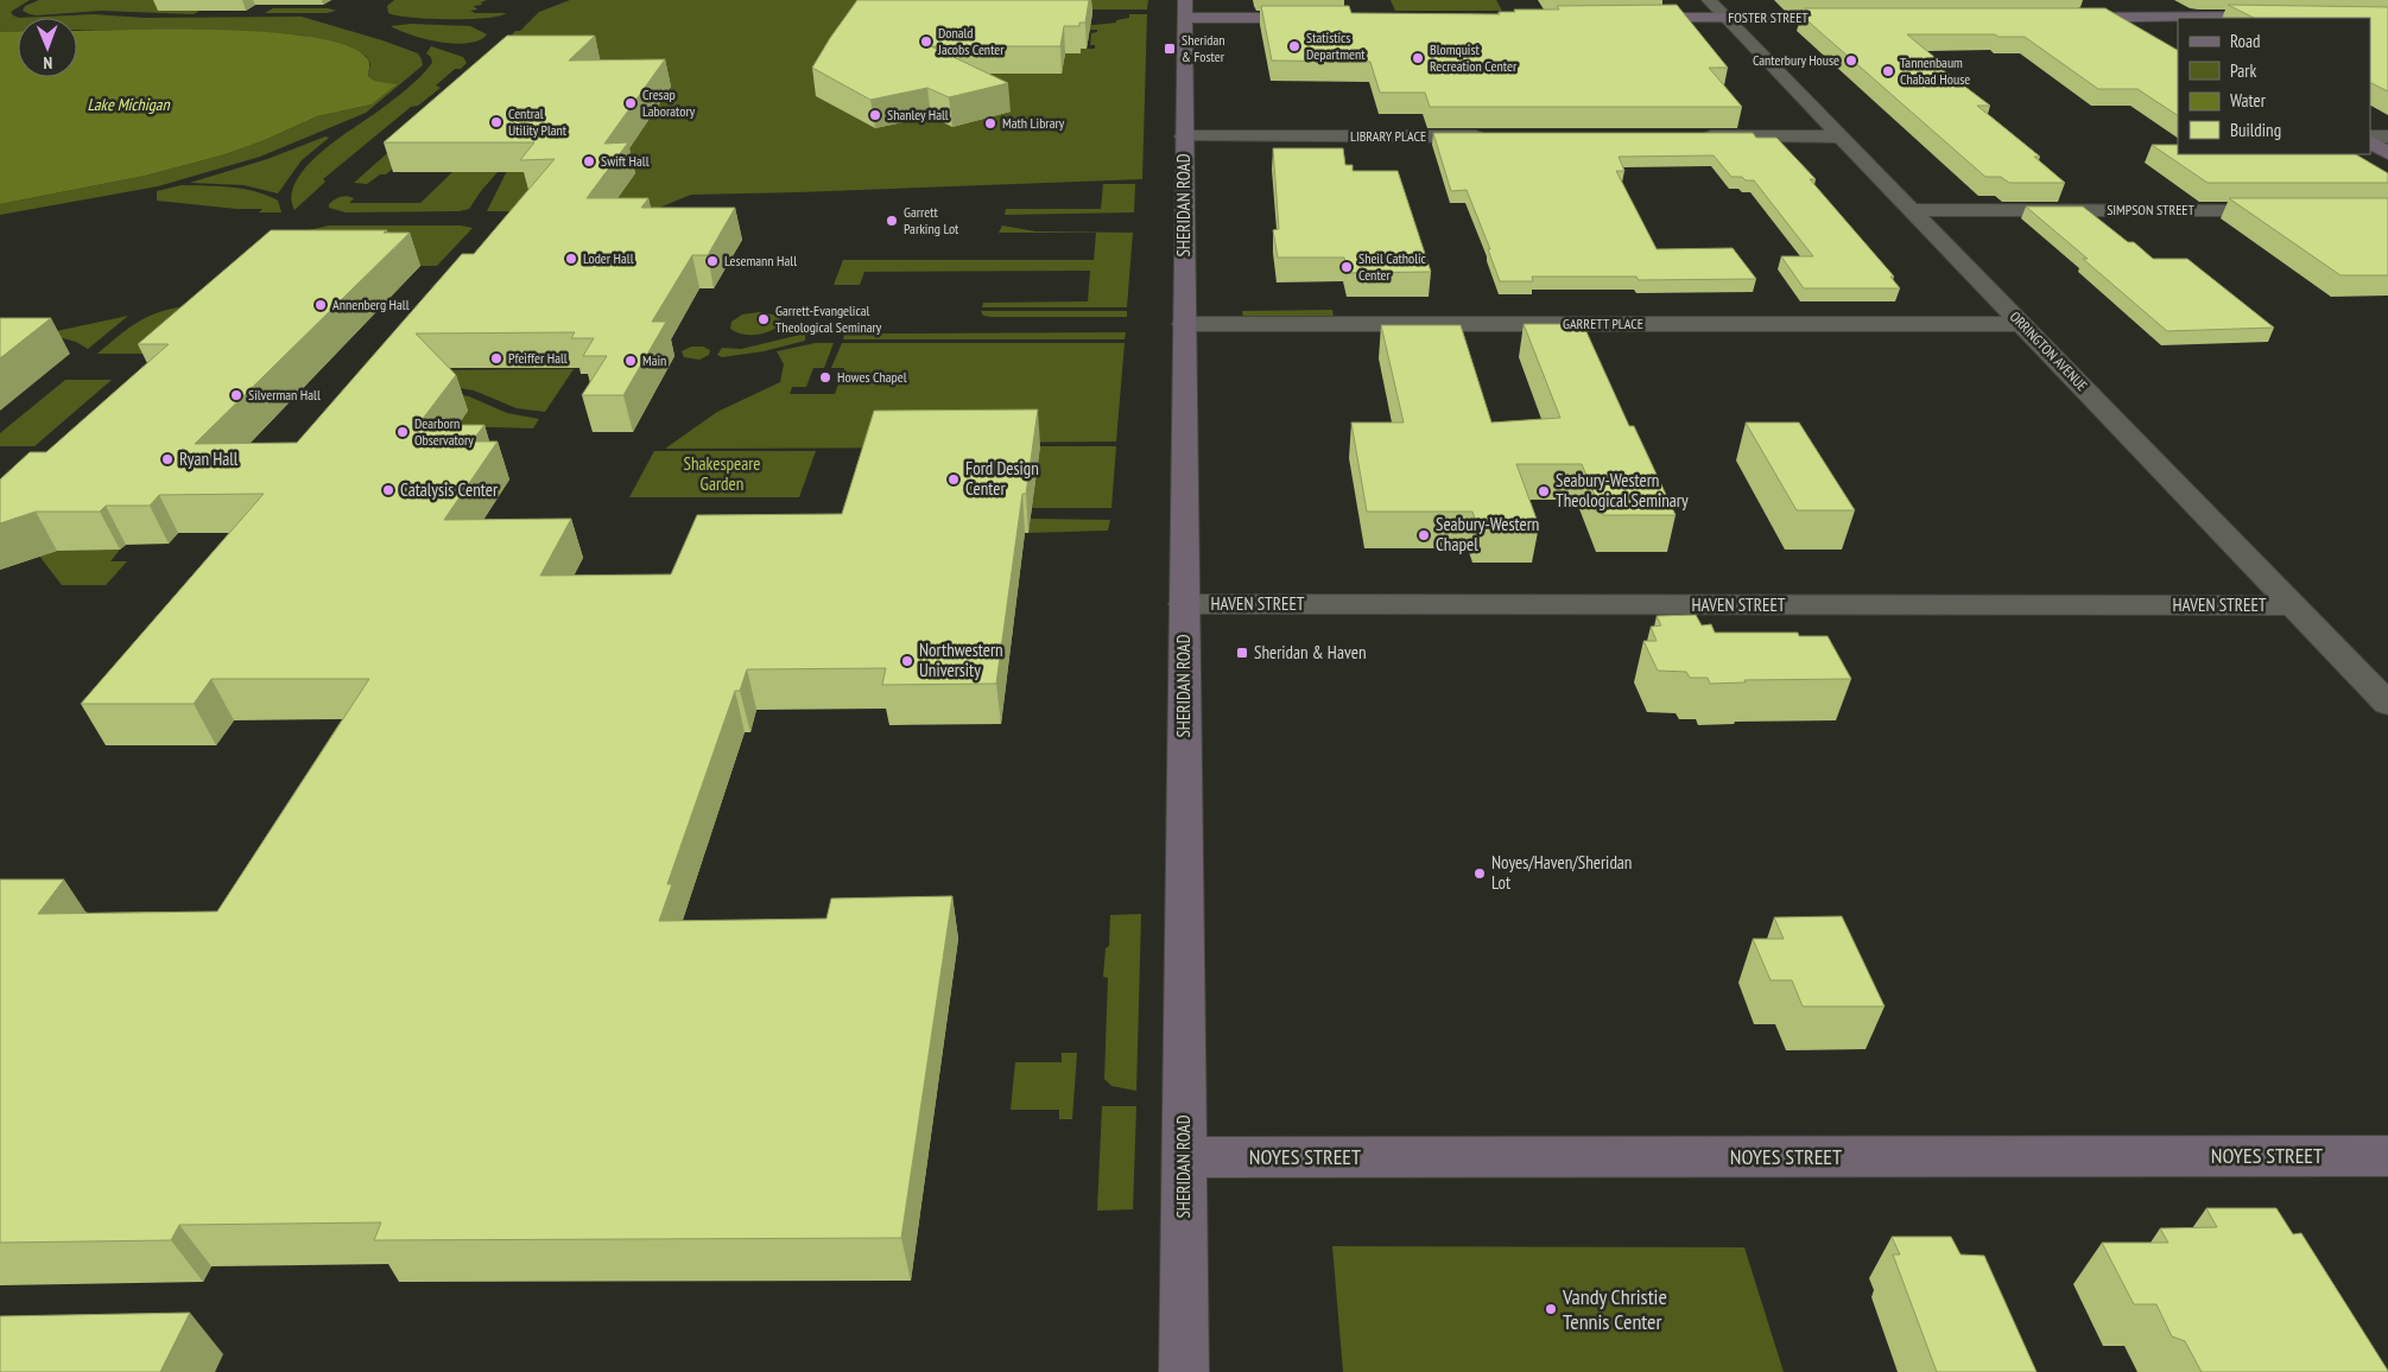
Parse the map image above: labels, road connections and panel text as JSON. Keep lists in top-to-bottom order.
{
  "streets": {
    "main road": ["FOSTER STREET", "SHERIDAN ROAD", "NOYES STREET"],
    "street": [
      "LIBRARY PLACE",
      "SIMPSON STREET",
      "GARRETT PLACE",
      "ORRINGTON AVENUE",
      "HAVEN STREET"
    ]
  },
  "crossings": [
    ["FOSTER STREET", "ORRINGTON AVENUE"],
    ["LIBRARY PLACE", "SHERIDAN ROAD"],
    ["SHERIDAN ROAD", "GARRETT PLACE"],
    ["SHERIDAN ROAD", "HAVEN STREET"],
    ["SHERIDAN ROAD", "NOYES STREET"],
    ["SIMPSON STREET", "ORRINGTON AVENUE"],
    ["GARRETT PLACE", "ORRINGTON AVENUE"],
    ["ORRINGTON AVENUE", "HAVEN STREET"]
  ],
  "water": ["Lake Michigan"],
  "parks": ["Shakespeare Garden"],
  "places": {
    "other": [
      "Donald Jacobs Center",
      "Statistics Department",
      "Blomquist Recreation Center",
      "Canterbury House",
      "Tannenbaum Chabad House",
      "Cresap Laboratory",
      "Shanley Hall",
      "Central Utility Plant",
      "Math Library",
      "Swift Hall",
      "Garrett Parking Lot",
      "Loder Hall",
      "Lesemann Hall",
      "Sheil Catholic Center",
      "Annenberg Hall",
      "Garrett-Evangelical Theological Seminary",
      "Pfeiffer Hall",
      "Main",
      "Howes Chapel",
      "Silverman Hall",
      "Dearborn Observatory",
      "Ryan Hall",
      "Ford Design Center",
      "Catalysis Center",
      "Seabury-Western Theological Seminary",
      "Seabury-Western Chapel",
      "Northwestern University",
      "Noyes/Haven/Sheridan Lot",
      "Vandy Christie Tennis Center"
    ],
    "transit": ["Sheridan & Foster", "Sheridan & Haven"]
  },
  "legend": [
    "Road",
    "Park",
    "Water",
    "Building"
  ],
  "north": "bottom"
}
